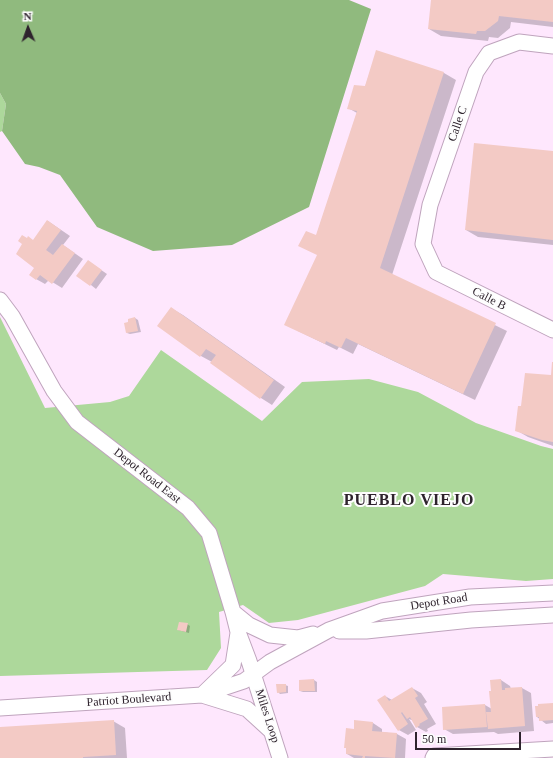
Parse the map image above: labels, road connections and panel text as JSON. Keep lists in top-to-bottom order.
{
  "streets": {
    "street": [
      "Calle C",
      "Calle B",
      "Depot Road East",
      "Depot Road",
      "Patriot Boulevard",
      "Miles Loop"
    ]
  },
  "crossings": [
    ["Calle C", "Calle B"],
    ["Depot Road East", "Depot Road"],
    ["Depot Road East", "Patriot Boulevard"],
    ["Depot Road East", "Miles Loop"],
    ["Depot Road", "Patriot Boulevard"],
    ["Depot Road", "Miles Loop"],
    ["Patriot Boulevard", "Miles Loop"]
  ],
  "districts": ["PUEBLO VIEJO"],
  "scale_bar": "50 m",
  "north": "top"
}
